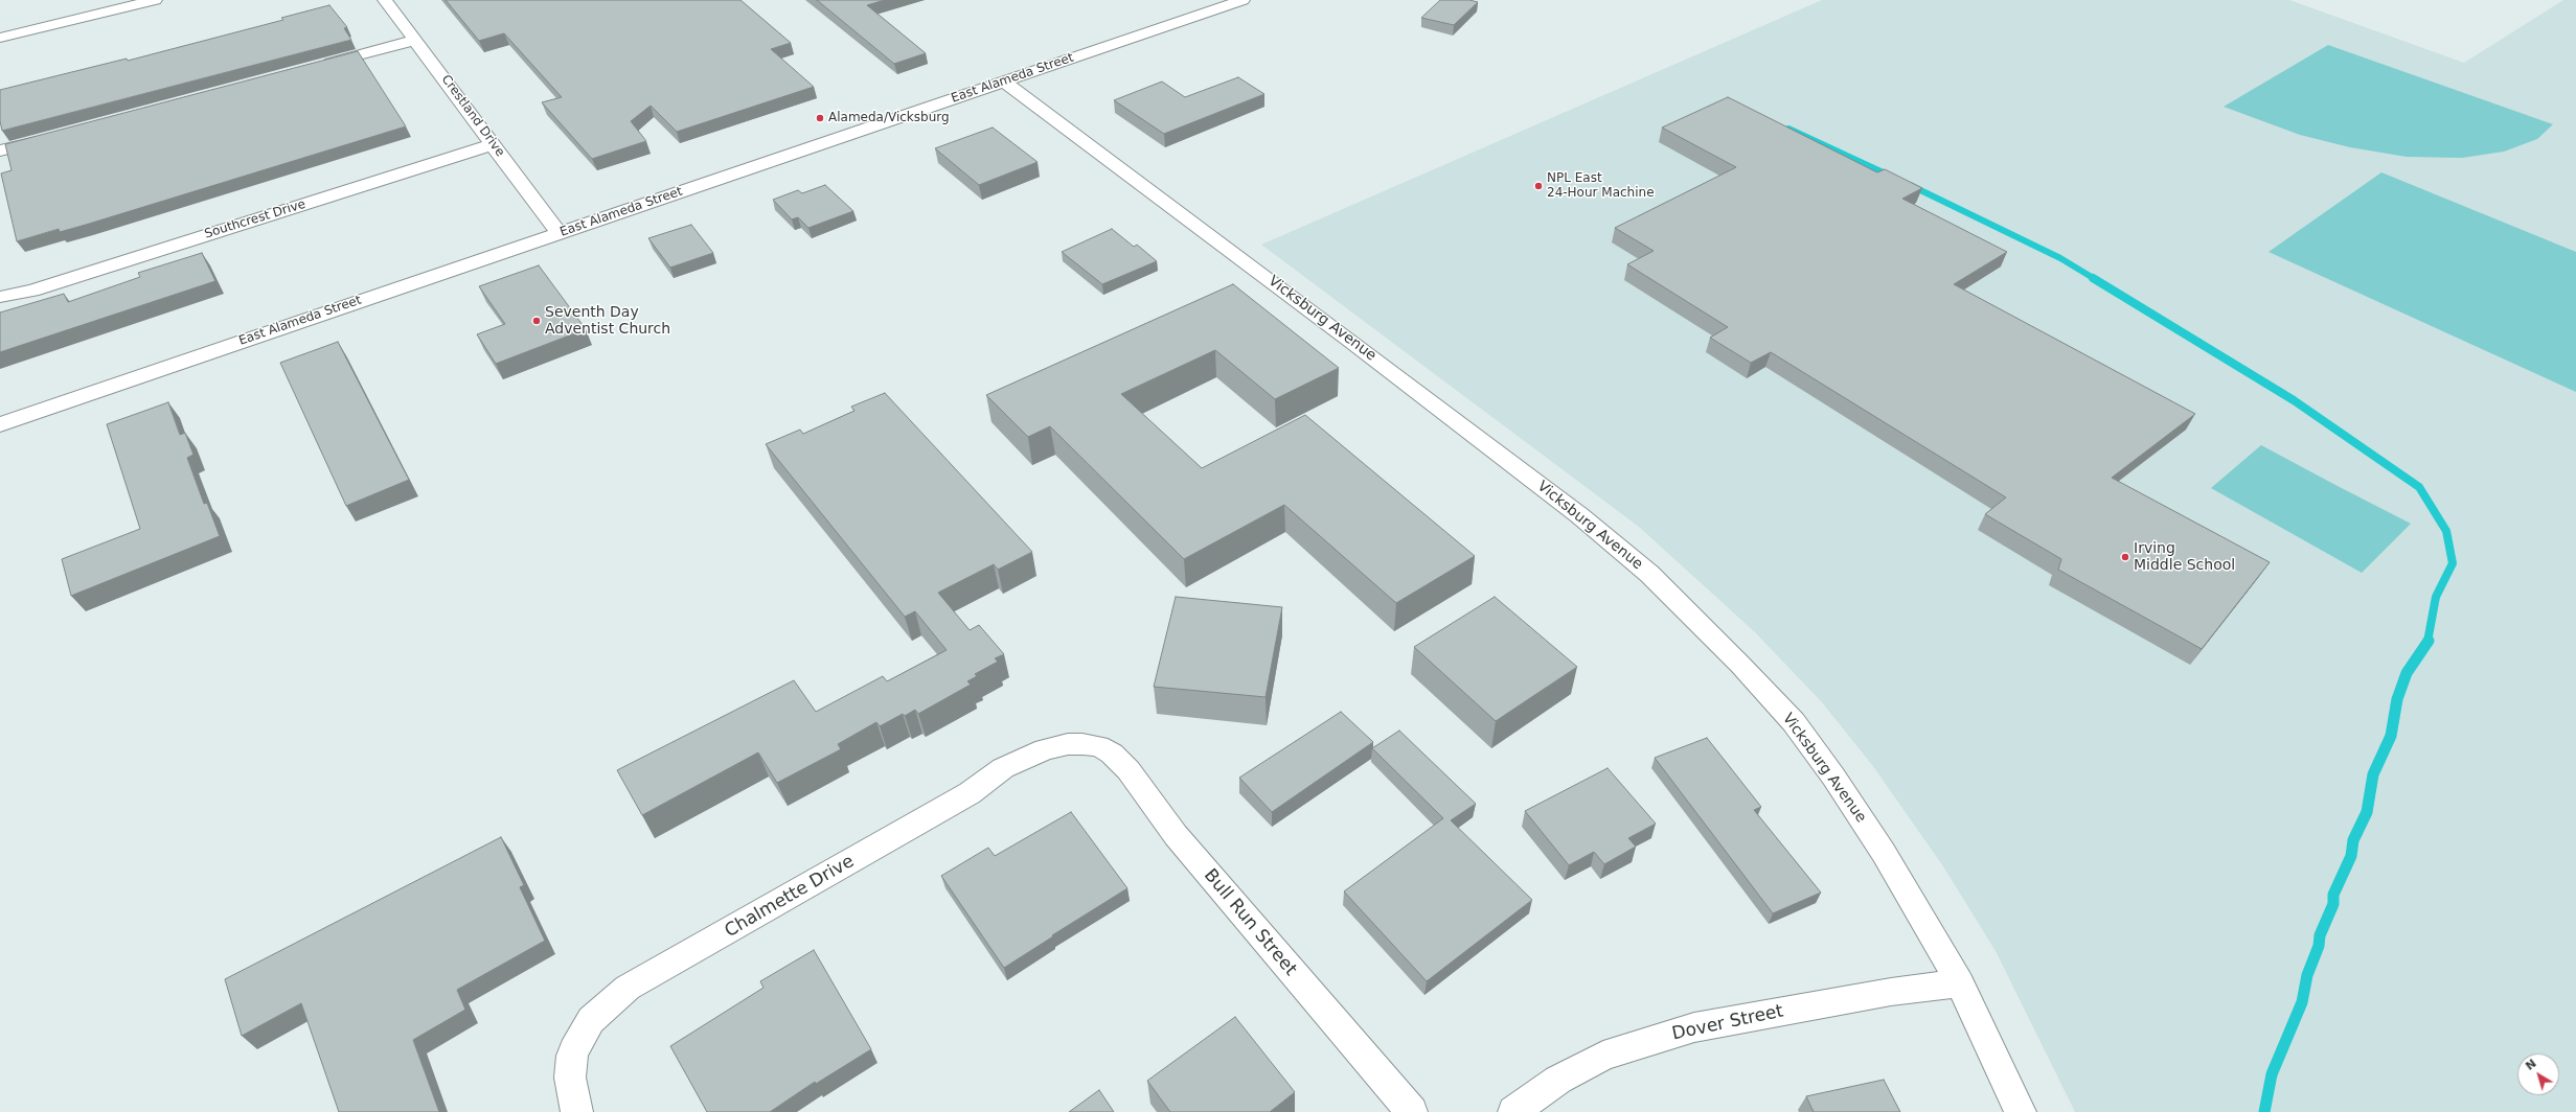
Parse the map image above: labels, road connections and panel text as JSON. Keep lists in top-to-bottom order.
{
  "streets": {
    "street": [
      "East Alameda Street",
      "Crestland Drive",
      "Southcrest Drive",
      "Vicksburg Avenue",
      "Chalmette Drive",
      "Bull Run Street",
      "Dover Street"
    ]
  },
  "crossings": [
    ["East Alameda Street", "Crestland Drive"],
    ["East Alameda Street", "Vicksburg Avenue"],
    ["Crestland Drive", "Southcrest Drive"],
    ["Vicksburg Avenue", "Dover Street"],
    ["Chalmette Drive", "Bull Run Street"]
  ],
  "places": [
    "Alameda/Vicksburg",
    "NPL East 24-Hour Machine",
    "Seventh Day Adventist Church",
    "Irving Middle School"
  ],
  "north": "top left"
}
